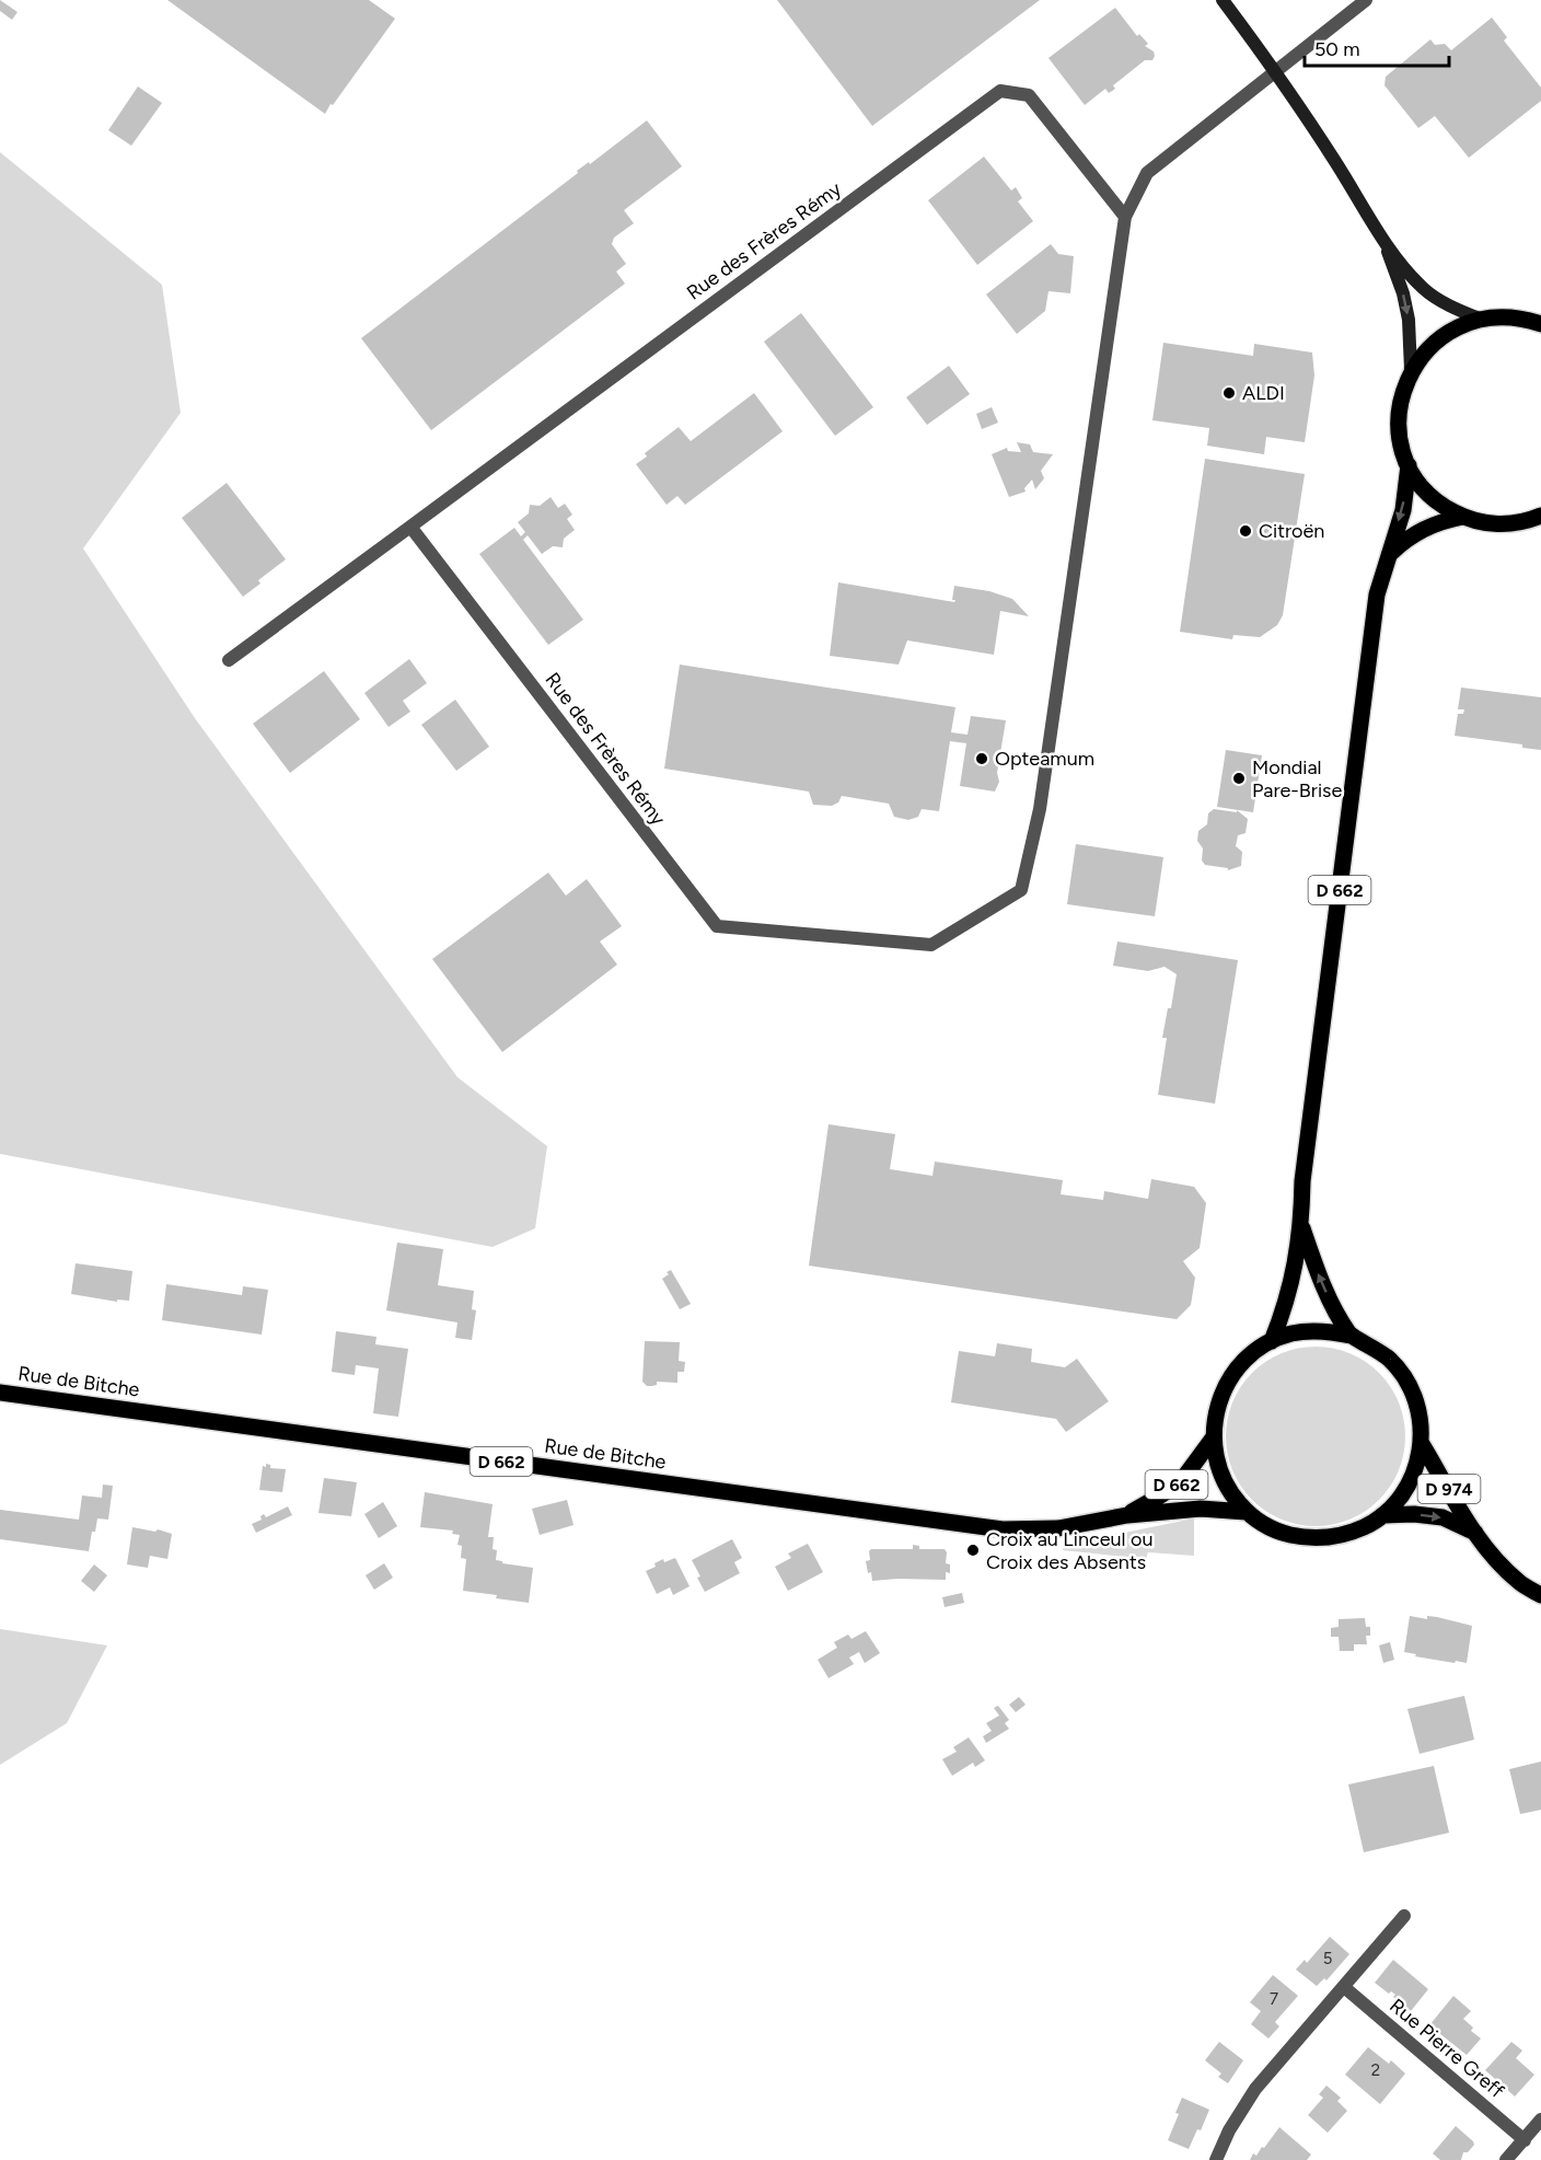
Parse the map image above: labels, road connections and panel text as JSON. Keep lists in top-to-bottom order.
{
  "streets": {
    "main road": ["D 662", "Rue de Bitche", "D 974"],
    "street": ["Rue des Frères Rémy", "Rue Pierre Greff"]
  },
  "crossings": [
    ["D 662", "Rue de Bitche"],
    ["D 662", "D 974"]
  ],
  "places": [
    "ALDI",
    "Citroën",
    "Opteamum",
    "Mondial Pare-Brise",
    "Croix au Linceul ou Croix des Absents"
  ],
  "house_numbers": ["5", "7", "2"],
  "scale_bar": "50 m"
}
